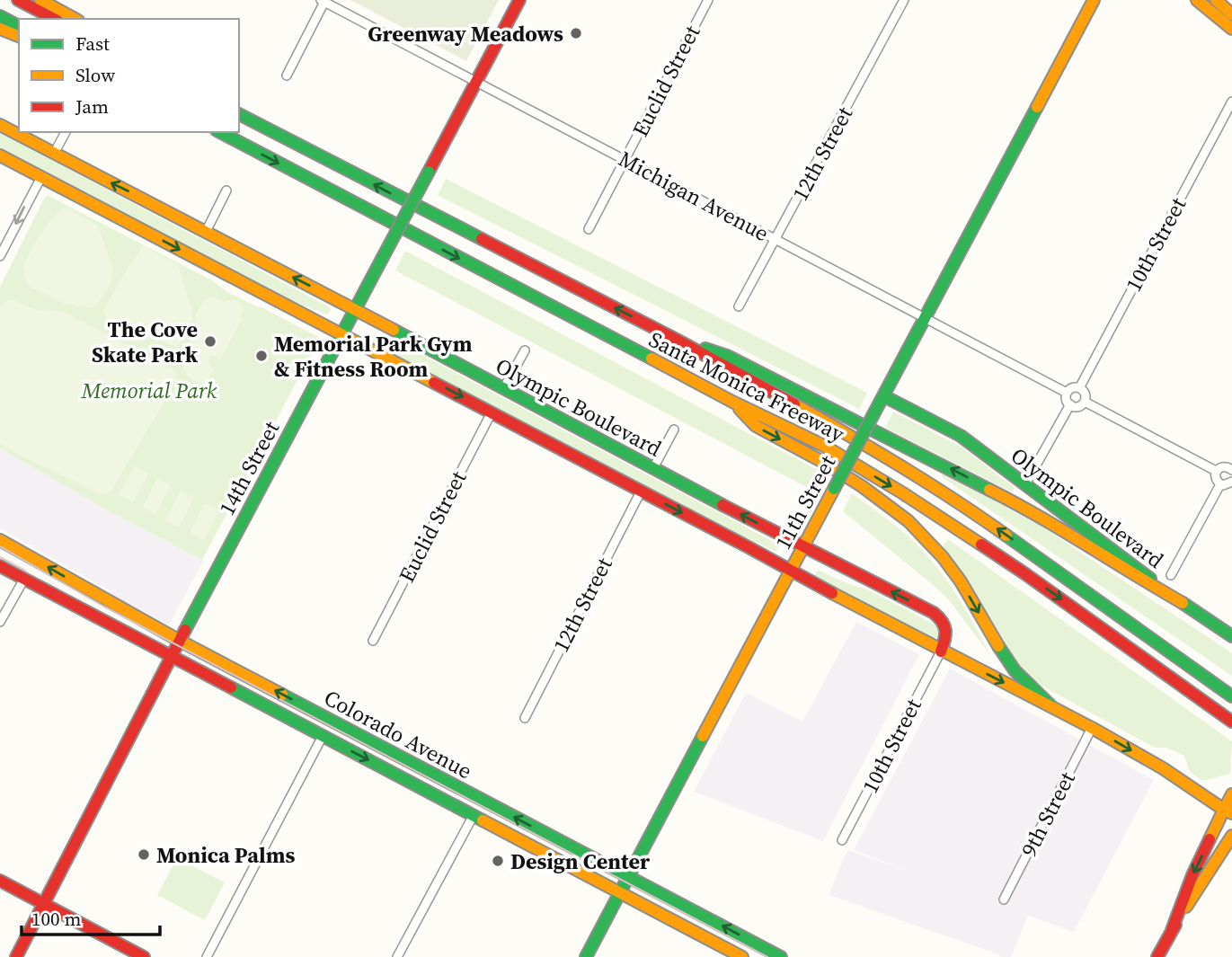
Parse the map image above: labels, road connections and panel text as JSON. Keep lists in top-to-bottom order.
{
  "streets": {
    "main road": [
      "Santa Monica Freeway",
      "Olympic Boulevard",
      "14th Street",
      "11th Street",
      "Colorado Avenue"
    ],
    "street": [
      "Euclid Street",
      "12th Street",
      "Michigan Avenue",
      "10th Street",
      "9th Street"
    ]
  },
  "crossings": [
    ["Euclid Street", "Michigan Avenue"],
    ["Euclid Street", "Olympic Boulevard"],
    ["12th Street", "Michigan Avenue"],
    ["12th Street", "Olympic Boulevard"],
    ["Michigan Avenue", "10th Street"],
    ["Michigan Avenue", "14th Street"],
    ["Michigan Avenue", "11th Street"],
    ["10th Street", "Olympic Boulevard"],
    ["Olympic Boulevard", "14th Street"],
    ["Olympic Boulevard", "11th Street"],
    ["Olympic Boulevard", "9th Street"],
    ["14th Street", "Colorado Avenue"],
    ["11th Street", "Colorado Avenue"]
  ],
  "parks": ["Memorial Park"],
  "places": [
    "Greenway Meadows",
    "The Cove Skate Park",
    "Memorial Park Gym & Fitness Room",
    "Monica Palms",
    "Design Center"
  ],
  "legend": ["Fast", "Slow", "Jam"],
  "scale_bar": "100 m"
}
